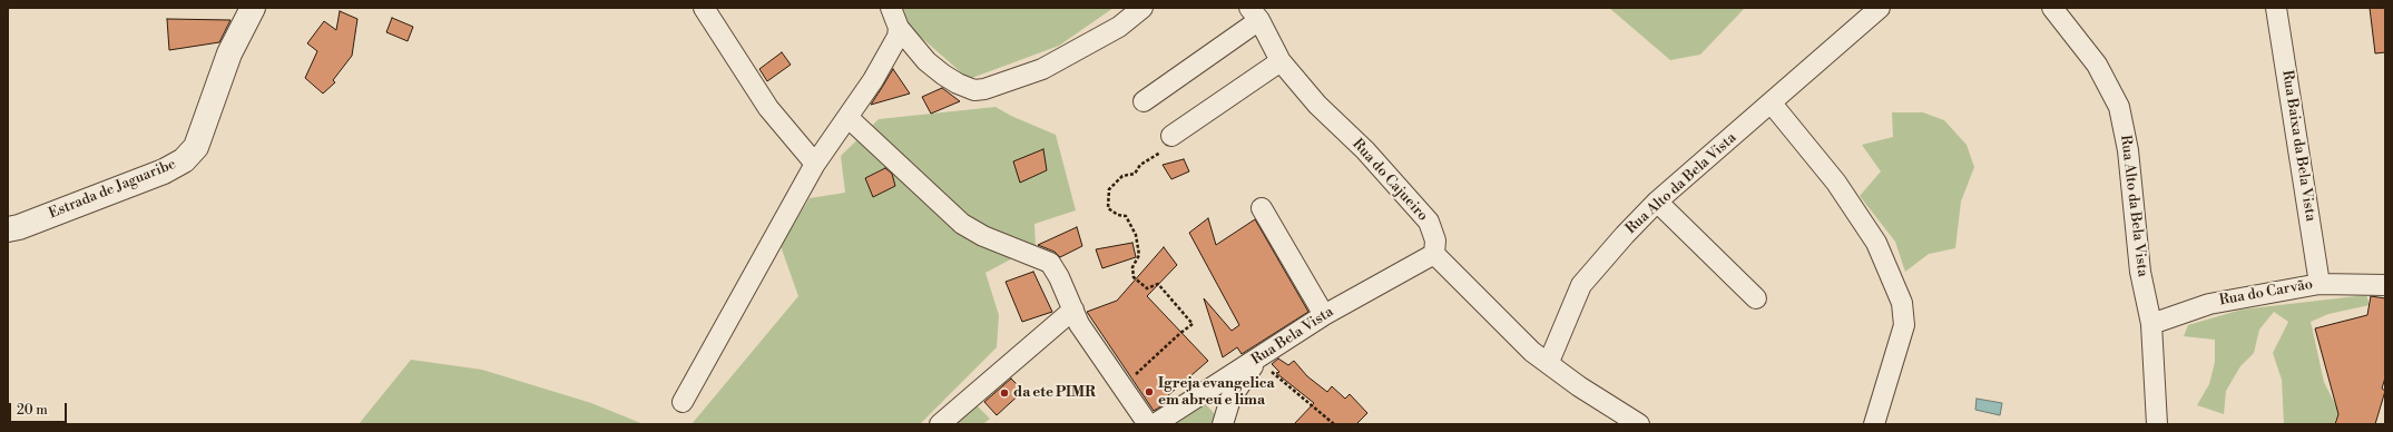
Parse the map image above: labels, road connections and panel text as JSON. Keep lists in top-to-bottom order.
{
  "streets": {
    "street": [
      "Rua Baixa da Bela Vista",
      "Rua do Cajueiro",
      "Rua Alto da Bela Vista",
      "Estrada de Jaguaribe",
      "Rua do Carvão",
      "Rua Bela Vista"
    ]
  },
  "crossings": [
    ["Rua Baixa da Bela Vista", "Rua do Carvão"],
    ["Rua do Cajueiro", "Rua Bela Vista"],
    ["Rua Alto da Bela Vista", "Rua do Carvão"]
  ],
  "places": ["Igreja evangelica em abreu e lima", "da ete PIMR"],
  "scale_bar": "20 m"
}
